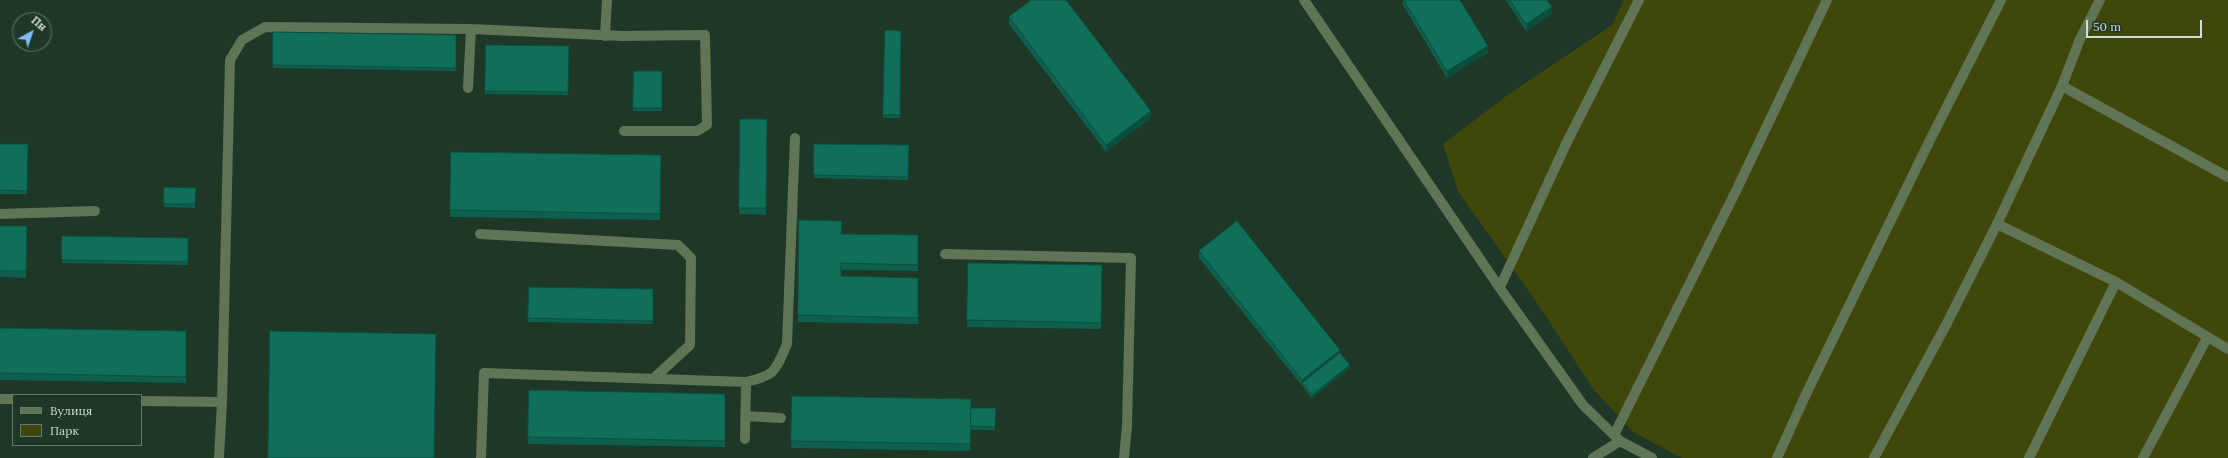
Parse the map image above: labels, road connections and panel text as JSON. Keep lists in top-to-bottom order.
{
  "legend": ["Вулиця", "Парк"],
  "scale_bar": "50 m",
  "north": "top right"
}
